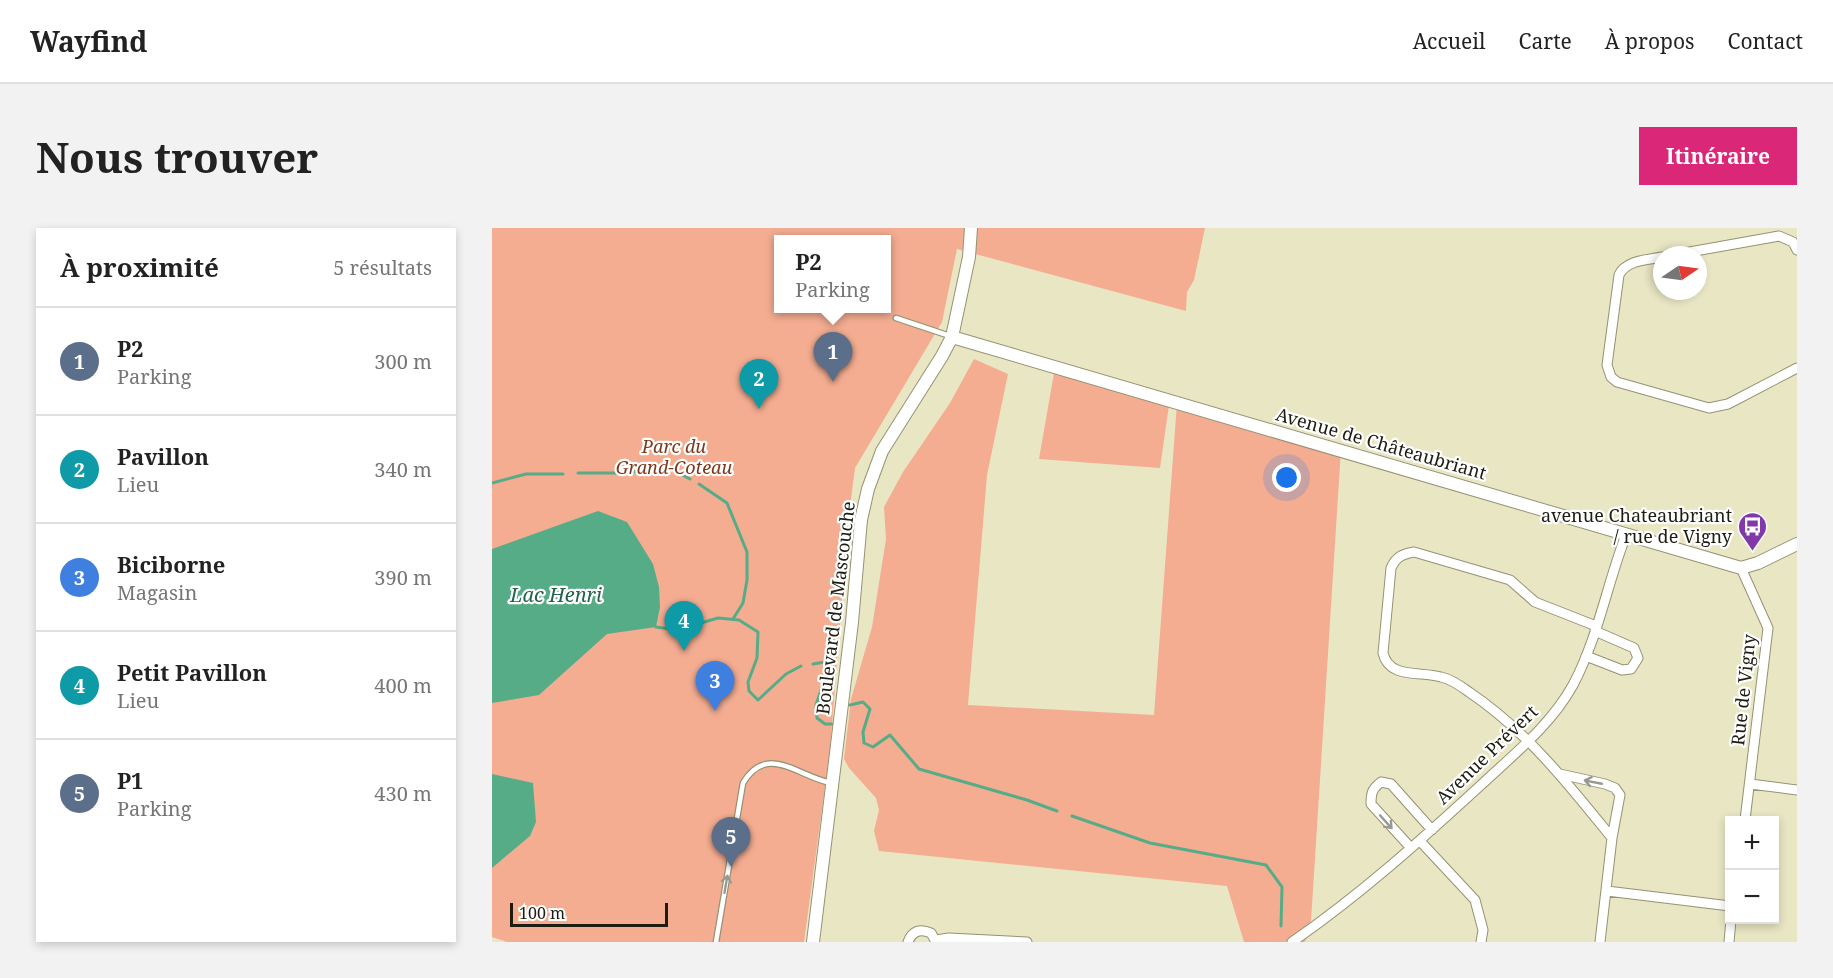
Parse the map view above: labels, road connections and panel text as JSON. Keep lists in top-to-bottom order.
{
  "streets": {
    "street": [
      "Avenue de Châteaubriant",
      "Boulevard de Mascouche",
      "Rue de Vigny",
      "Avenue Prévert"
    ]
  },
  "crossings": [
    ["Avenue de Châteaubriant", "Boulevard de Mascouche"],
    ["Avenue de Châteaubriant", "Rue de Vigny"],
    ["Avenue de Châteaubriant", "Avenue Prévert"]
  ],
  "water": ["Lac Henri"],
  "parks": ["Parc du Grand-Coteau"],
  "places": {
    "bus stop": ["avenue Chateaubriant / rue de Vigny"]
  },
  "scale_bar": "100 m",
  "north": "right",
  "page": {
    "header": "Wayfind",
    "nav": [
      "Accueil",
      "Carte",
      "À propos",
      "Contact"
    ],
    "buttons": "Itinéraire",
    "title": "Nous trouver",
    "heading": ["À proximité", "5 résultats"],
    "popup": ["P2", "Parking"],
    "list": [
      {
        "mark": "1",
        "name": "P2",
        "note": "Parking",
        "value": "300 m"
      },
      {
        "mark": "2",
        "name": "Pavillon",
        "note": "Lieu",
        "value": "340 m"
      },
      {
        "mark": "3",
        "name": "Biciborne",
        "note": "Magasin",
        "value": "390 m"
      },
      {
        "mark": "4",
        "name": "Petit Pavillon",
        "note": "Lieu",
        "value": "400 m"
      },
      {
        "mark": "5",
        "name": "P1",
        "note": "Parking",
        "value": "430 m"
      }
    ],
    "pins": [
      "1",
      "2",
      "4",
      "3",
      "5"
    ],
    "map_buttons": ["+", "−"],
    "scale": "100 m"
  }
}
